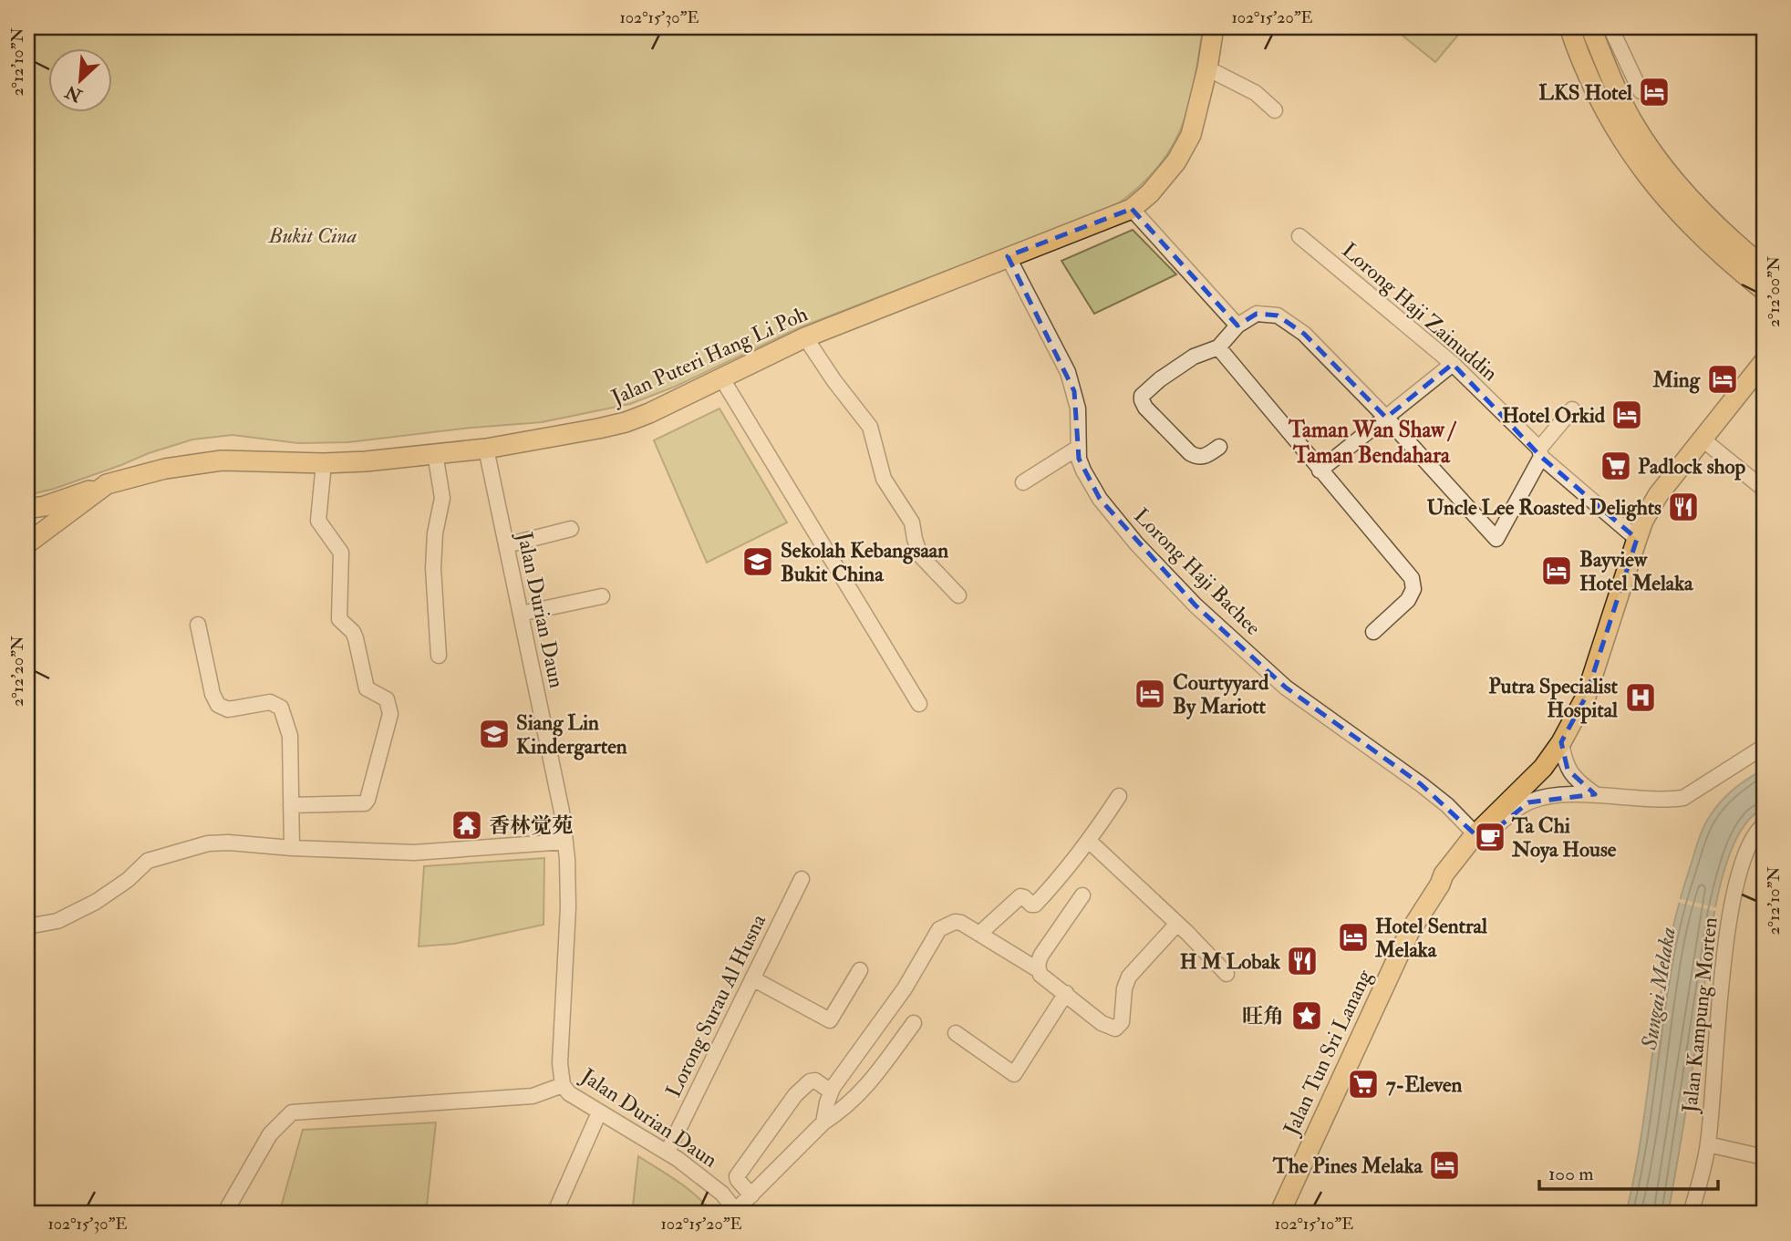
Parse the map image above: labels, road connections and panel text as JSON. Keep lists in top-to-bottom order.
{
  "streets": {
    "main road": ["Jalan Puteri Hang Li Poh", "Jalan Tun Sri Lanang"],
    "street": [
      "Lorong Haji Zainuddin",
      "Lorong Haji Bachee",
      "Jalan Durian Daun",
      "Lorong Surau Al Husna",
      "Jalan Kampung Morten"
    ]
  },
  "crossings": [
    ["Lorong Haji Zainuddin", "Jalan Tun Sri Lanang"],
    ["Jalan Puteri Hang Li Poh", "Lorong Haji Bachee"],
    ["Jalan Puteri Hang Li Poh", "Jalan Durian Daun"],
    ["Lorong Haji Bachee", "Jalan Tun Sri Lanang"],
    ["Jalan Durian Daun", "Lorong Surau Al Husna"]
  ],
  "districts": ["Taman Wan Shaw / Taman Bendahara"],
  "water": ["Sungai Melaka"],
  "parks": ["Bukit Cina"],
  "places": {
    "hotel": [
      "LKS Hotel",
      "Ming",
      "Hotel Orkid",
      "Bayview Hotel Melaka",
      "Courtyyard By Mariott",
      "Hotel Sentral Melaka",
      "The Pines Melaka"
    ],
    "supermarket": ["Padlock shop", "7-Eleven"],
    "restaurant": ["Uncle Lee Roasted Delights", "H M Lobak"],
    "school or university": ["Sekolah Kebangsaan Bukit China", "Siang Lin Kindergarten"],
    "hospital": ["Putra Specialist Hospital"],
    "temple": ["香林觉苑"],
    "cafe": ["Ta Chi Noya House"],
    "place": ["旺角"]
  },
  "scale_bar": "100 m",
  "north": "bottom left",
  "coordinates": [
    "102°15'30\"E",
    "102°15'20\"E",
    "2°12'10\"N",
    "2°12'00\"N",
    "2°12'20\"N",
    "102°15'10\"E"
  ]
}
